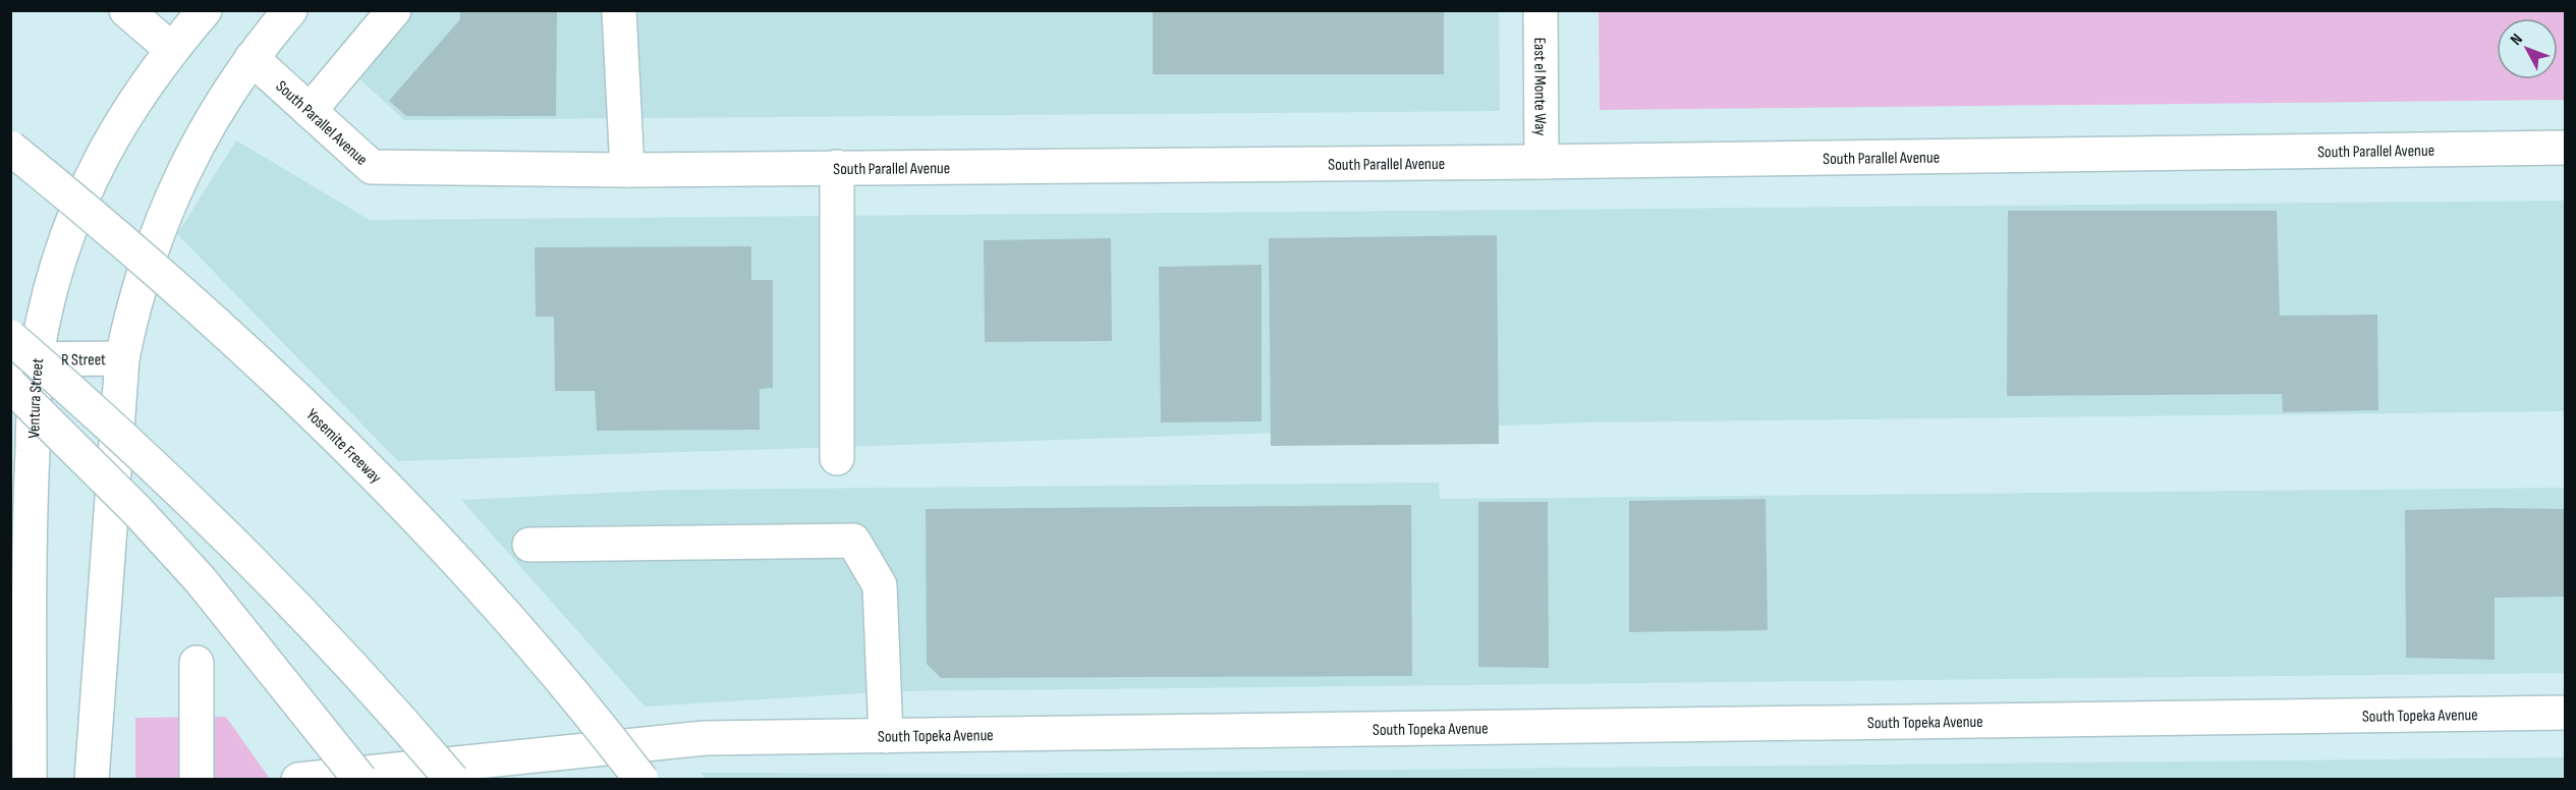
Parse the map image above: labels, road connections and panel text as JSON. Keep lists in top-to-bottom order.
{
  "streets": {
    "main road": [
      "East el Monte Way",
      "South Parallel Avenue",
      "R Street",
      "Ventura Street",
      "Yosemite Freeway",
      "South Topeka Avenue"
    ]
  },
  "crossings": [
    ["East el Monte Way", "South Parallel Avenue"],
    ["R Street", "Ventura Street"]
  ],
  "north": "top left"
}
